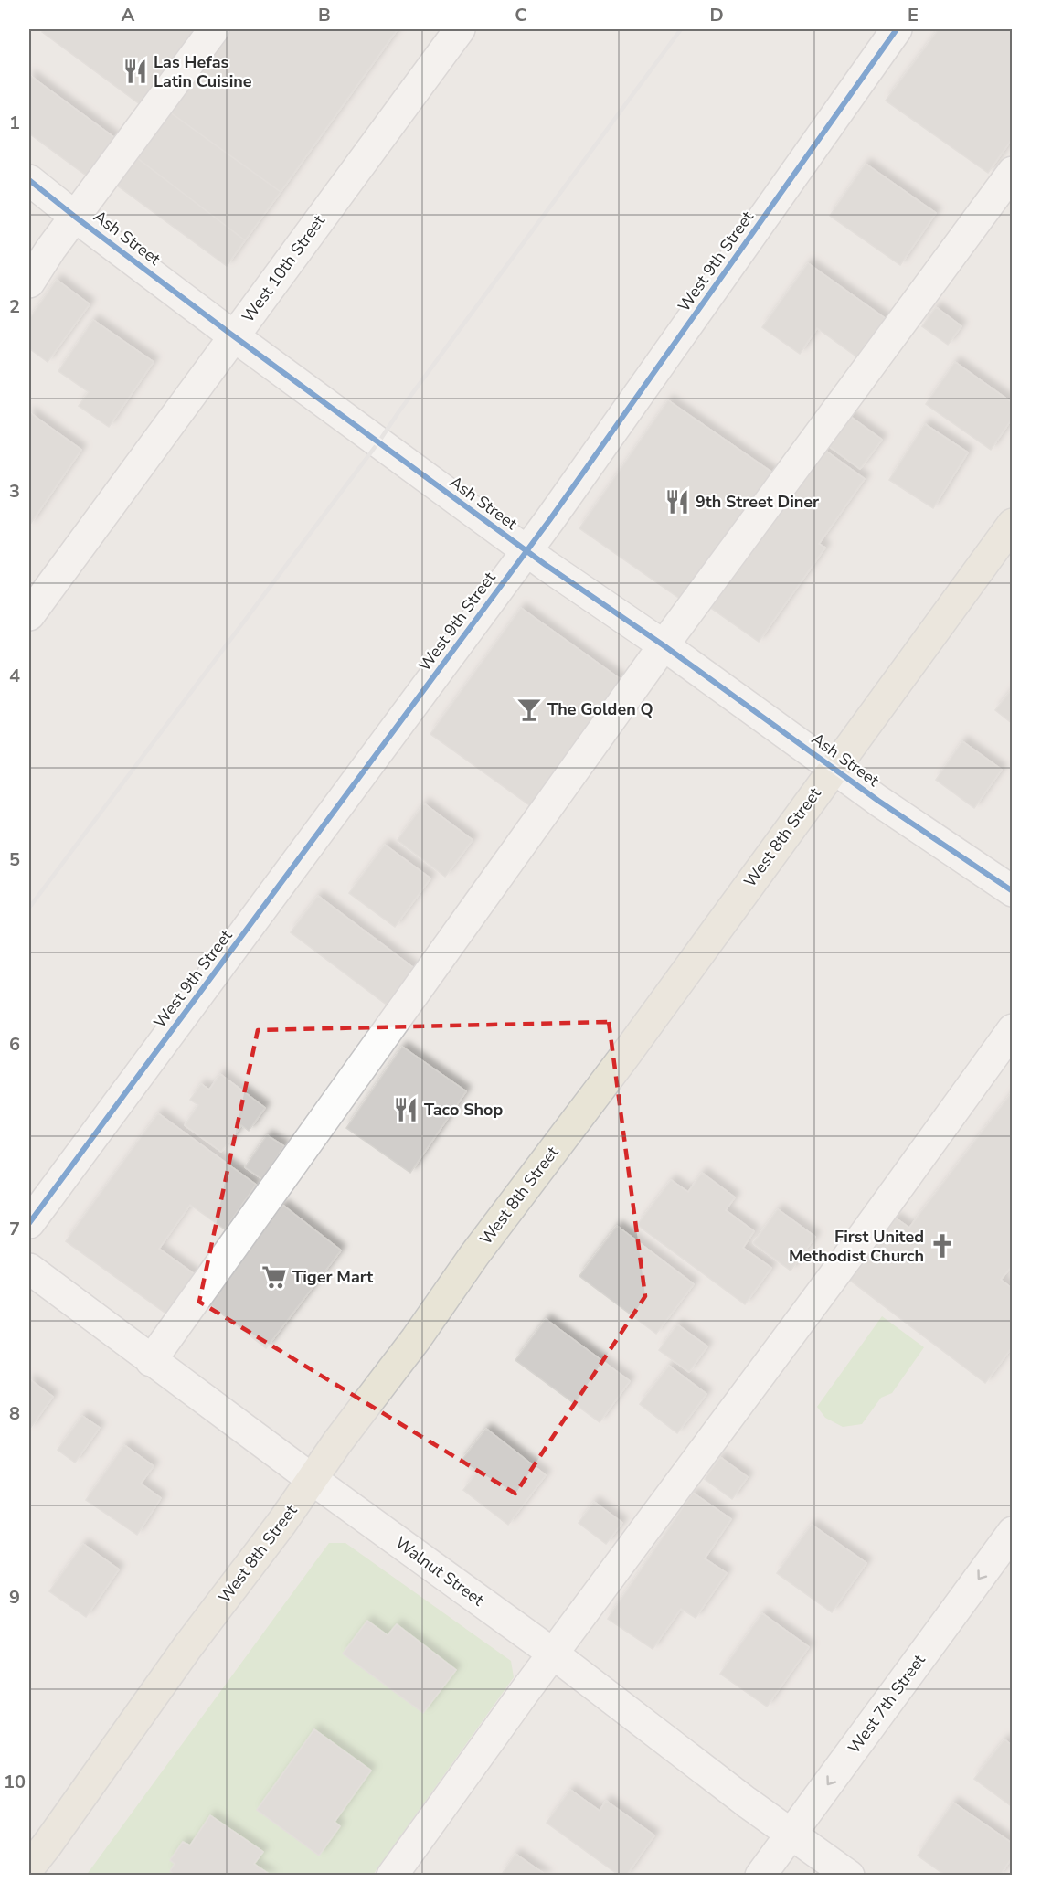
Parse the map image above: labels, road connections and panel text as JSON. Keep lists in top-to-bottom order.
{
  "streets": {
    "main road": ["West 8th Street"],
    "street": [
      "Ash Street",
      "West 9th Street",
      "West 10th Street",
      "Walnut Street",
      "West 7th Street"
    ]
  },
  "crossings": [
    ["Ash Street", "West 9th Street"],
    ["Ash Street", "West 10th Street"],
    ["Ash Street", "West 8th Street"],
    ["West 8th Street", "Walnut Street"],
    ["Walnut Street", "West 7th Street"]
  ],
  "one_way": ["West 7th Street"],
  "places": {
    "restaurant": ["Las Hefas Latin Cuisine", "9th Street Diner", "Taco Shop"],
    "bar": ["The Golden Q"],
    "church": ["First United Methodist Church"],
    "supermarket": ["Tiger Mart"]
  },
  "grid": {
    "columns": [
      "A",
      "B",
      "C",
      "D",
      "E"
    ],
    "rows": [
      "1",
      "2",
      "3",
      "4",
      "5",
      "6",
      "7",
      "8",
      "9",
      "10"
    ]
  }
}
